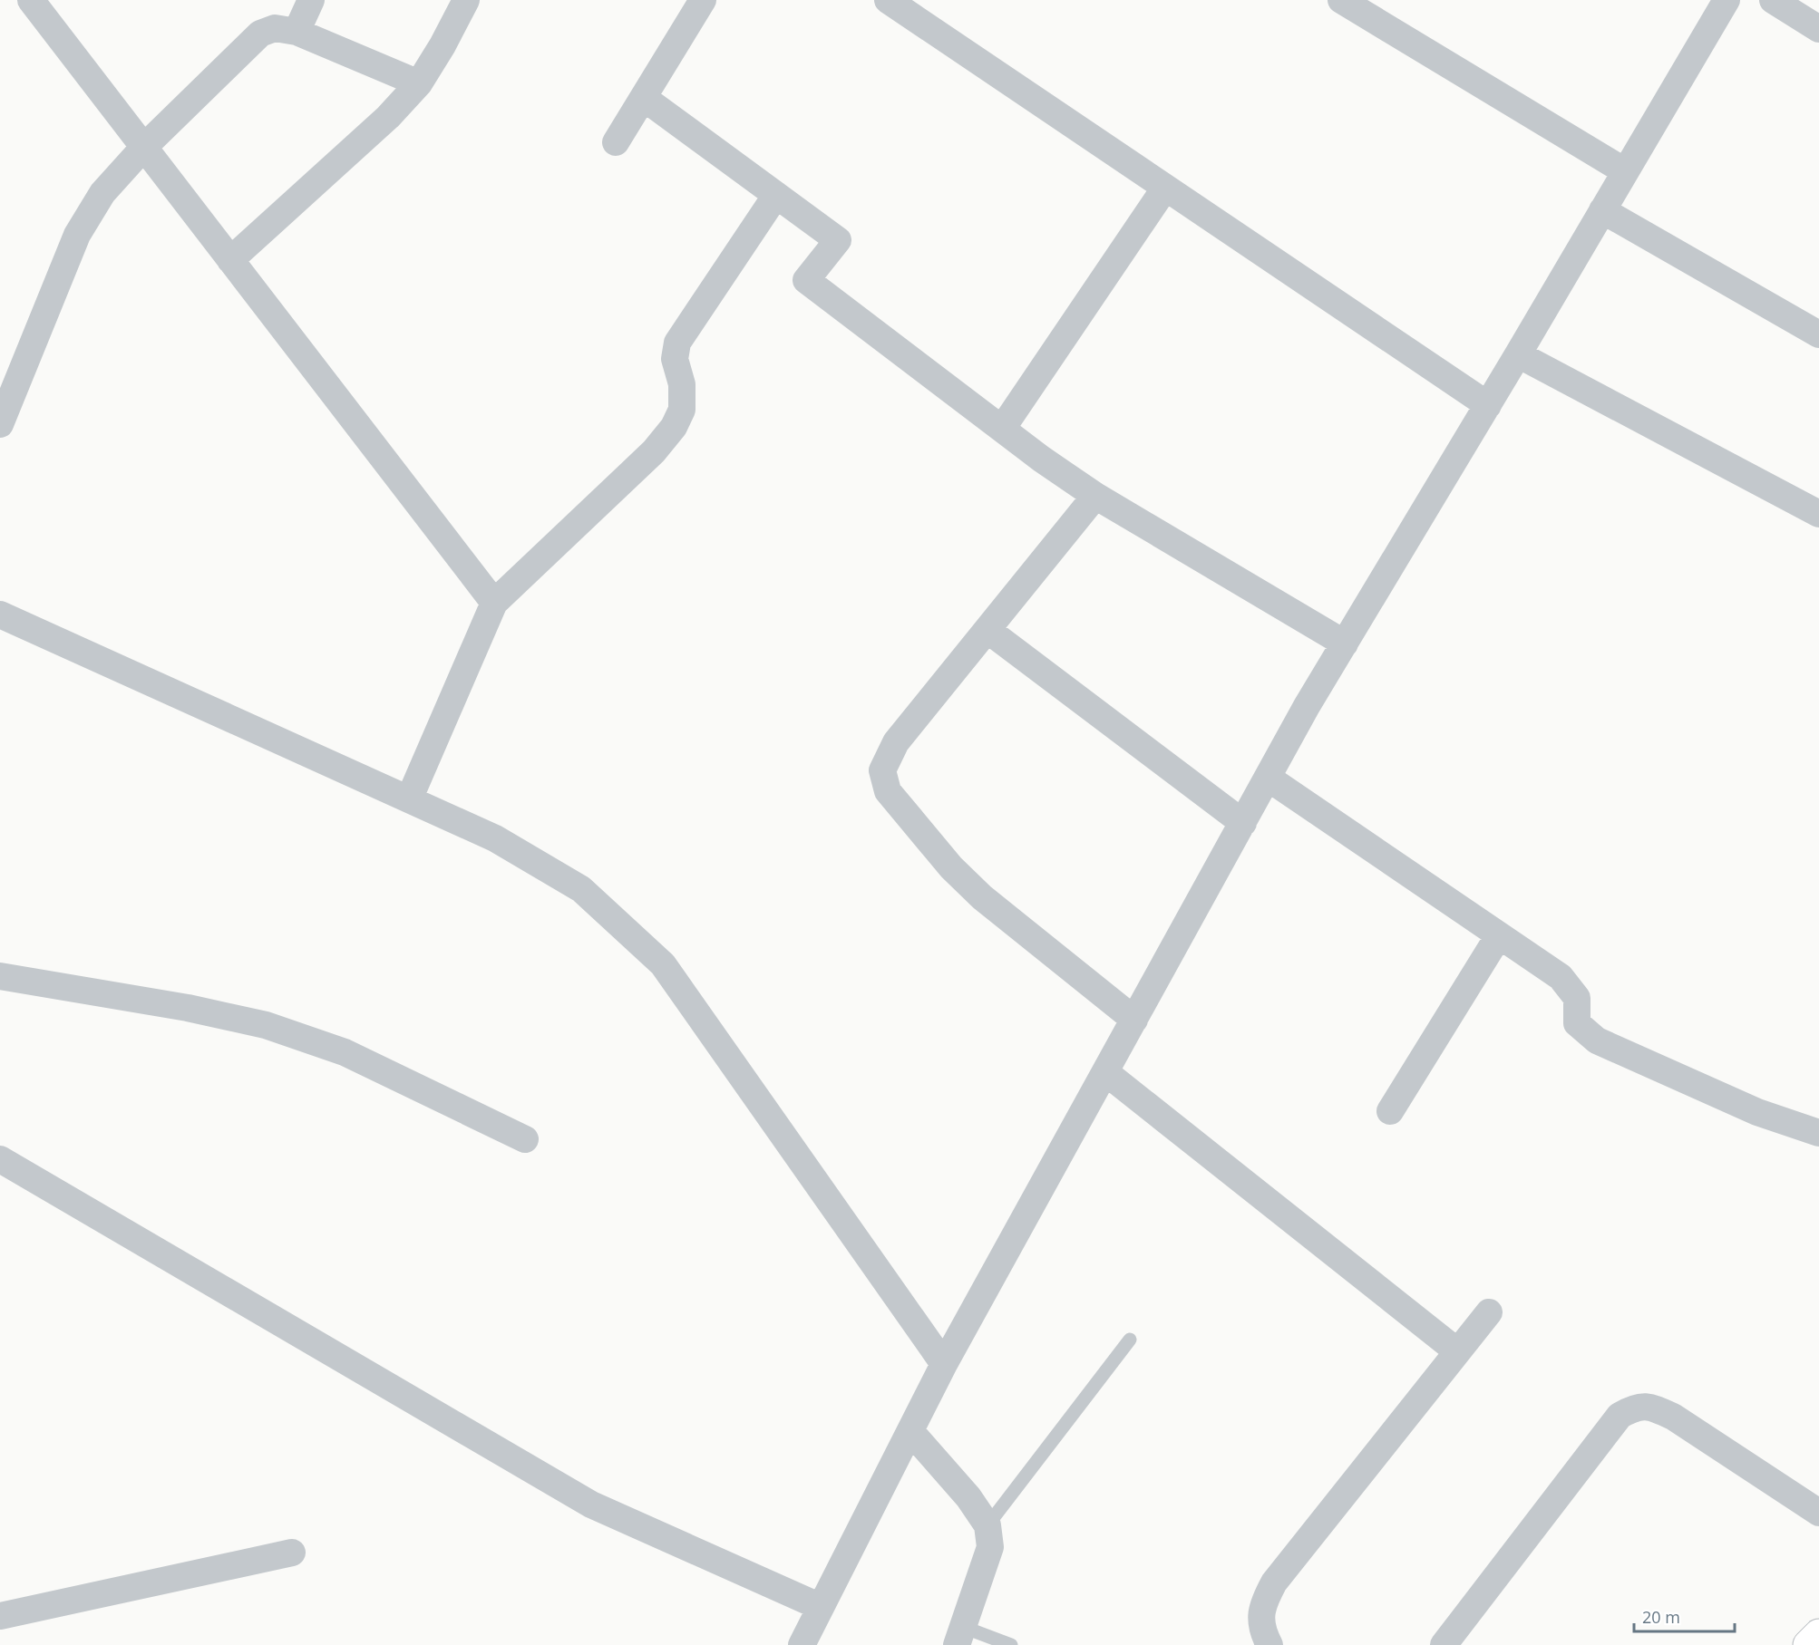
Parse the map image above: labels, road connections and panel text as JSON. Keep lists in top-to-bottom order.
{
  "scale_bar": "20 m"
}
